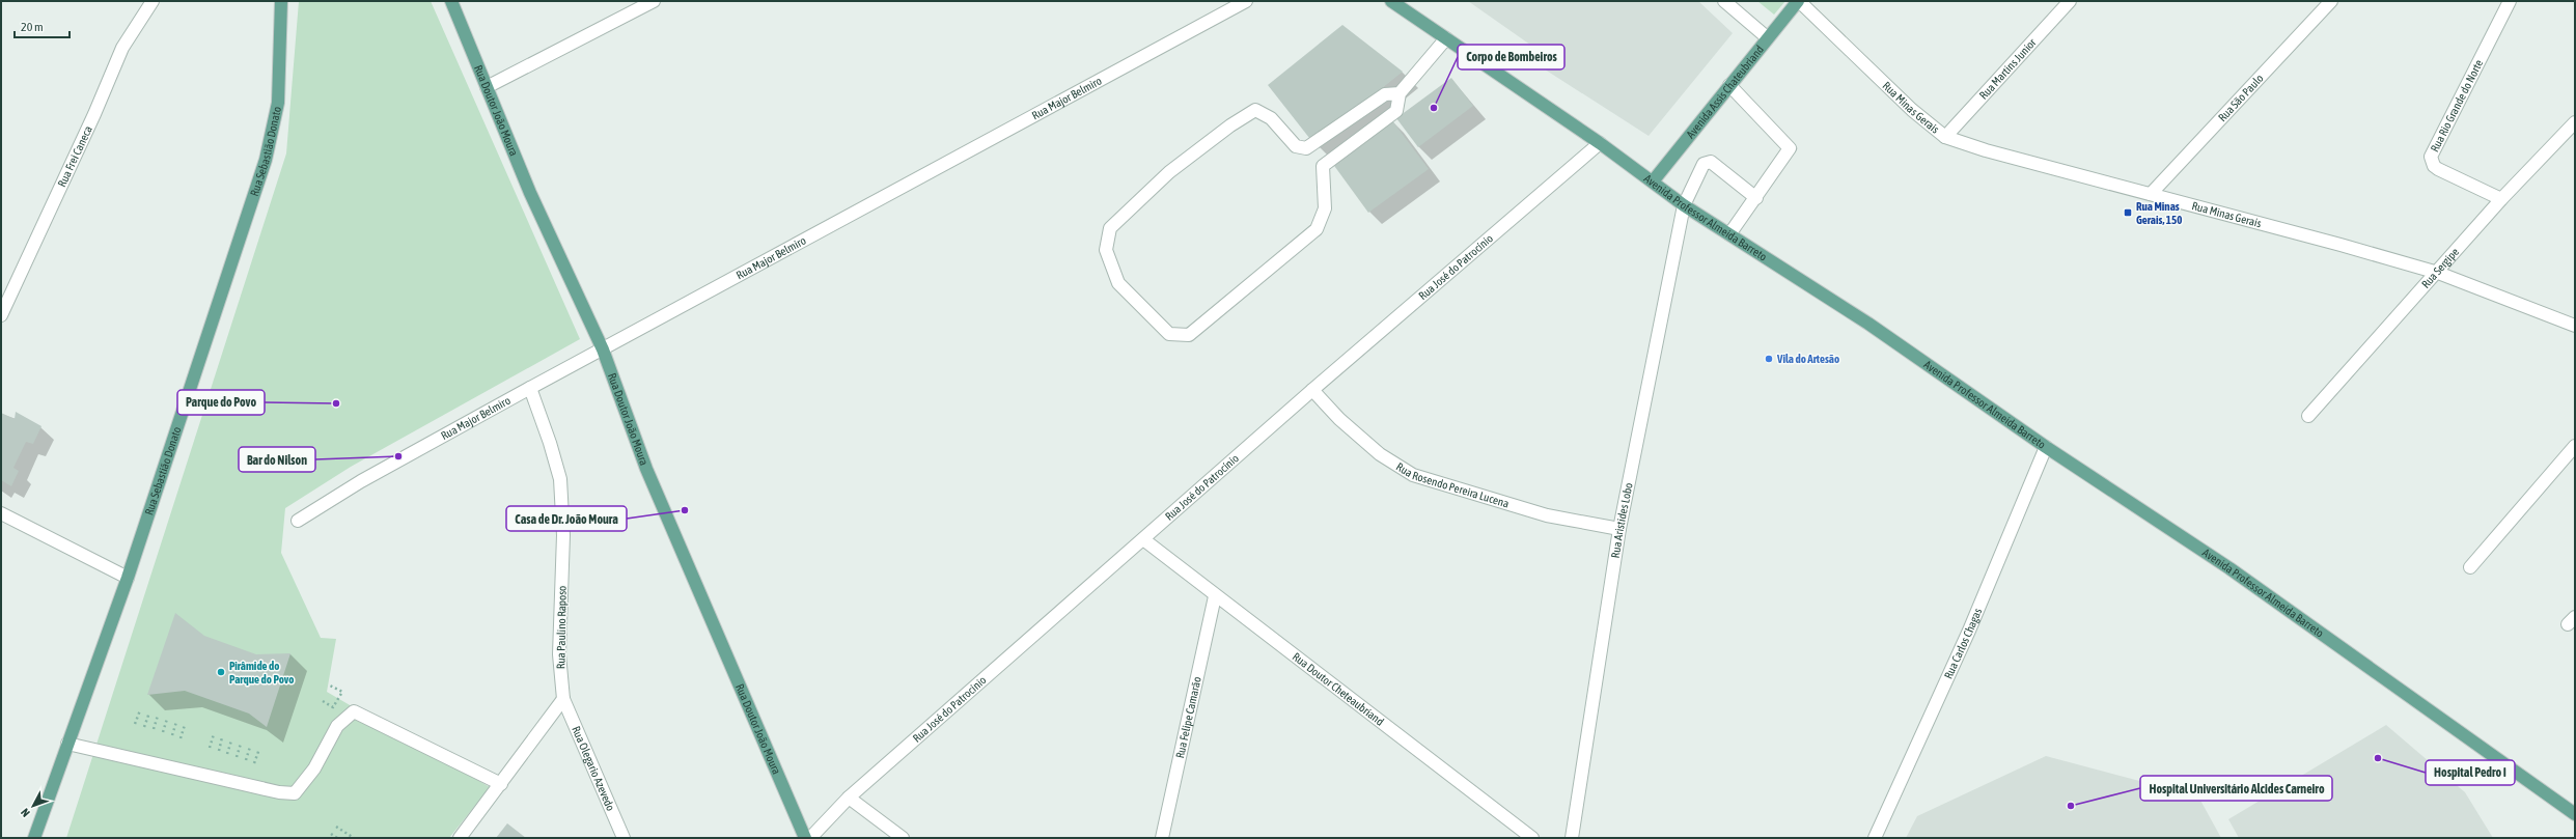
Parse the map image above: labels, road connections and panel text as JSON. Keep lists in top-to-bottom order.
{
  "streets": {
    "main road": [
      "Avenida Assis Chateubriand",
      "Rua Doutor João Moura",
      "Rua Sebastião Donato",
      "Avenida Professor Almeida Barreto"
    ],
    "street": [
      "Rua Martins Junior",
      "Rua São Paulo",
      "Rua Major Belmiro",
      "Rua Rio Grande do Norte",
      "Rua Minas Gerais",
      "Rua Frei Caneca",
      "Rua José do Patrocínio",
      "Rua Sergipe",
      "Rua Rosendo Pereira Lucena",
      "Rua Aristides Lobo",
      "Rua Paulino Raposo",
      "Rua Carlos Chagas",
      "Rua Doutor Cheteaubriand",
      "Rua Felipe Camarão",
      "Rua Olegario Azevedo"
    ]
  },
  "crossings": [
    ["Rua Martins Junior", "Rua Minas Gerais"],
    ["Avenida Assis Chateubriand", "Rua Minas Gerais"],
    ["Avenida Assis Chateubriand", "Avenida Professor Almeida Barreto"],
    ["Rua São Paulo", "Rua Minas Gerais"],
    ["Rua Major Belmiro", "Rua Doutor João Moura"],
    ["Rua Major Belmiro", "Rua Paulino Raposo"],
    ["Rua Rio Grande do Norte", "Rua Sergipe"],
    ["Rua Minas Gerais", "Rua Sergipe"],
    ["Avenida Professor Almeida Barreto", "Rua José do Patrocínio"],
    ["Avenida Professor Almeida Barreto", "Rua Aristides Lobo"],
    ["Avenida Professor Almeida Barreto", "Rua Carlos Chagas"],
    ["Rua José do Patrocínio", "Rua Rosendo Pereira Lucena"],
    ["Rua José do Patrocínio", "Rua Doutor Cheteaubriand"],
    ["Rua Rosendo Pereira Lucena", "Rua Aristides Lobo"],
    ["Rua Paulino Raposo", "Rua Olegario Azevedo"],
    ["Rua Doutor Cheteaubriand", "Rua Felipe Camarão"]
  ],
  "places": {
    "other": [
      "Corpo de Bombeiros",
      "Vila do Artesão",
      "Parque do Povo",
      "Bar do Nilson",
      "Casa de Dr. João Moura",
      "Pirâmide do Parque do Povo",
      "Hospital Pedro I",
      "Hospital Universitário Alcides Carneiro"
    ],
    "transit": ["Rua Minas Gerais, 150"]
  },
  "scale_bar": "20 m",
  "north": "bottom left"
}
